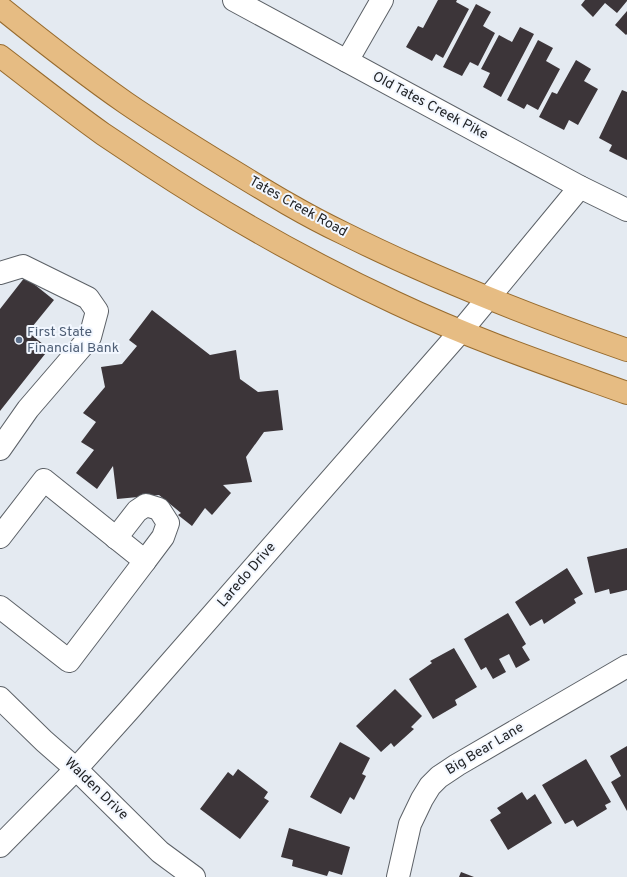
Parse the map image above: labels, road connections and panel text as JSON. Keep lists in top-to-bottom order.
{
  "streets": {
    "main road": ["Tates Creek Road"],
    "street": [
      "Old Tates Creek Pike",
      "Laredo Drive",
      "Big Bear Lane",
      "Walden Drive"
    ]
  },
  "crossings": [
    ["Old Tates Creek Pike", "Laredo Drive"],
    ["Tates Creek Road", "Laredo Drive"],
    ["Laredo Drive", "Walden Drive"]
  ],
  "places": ["First State Financial Bank"]
}
